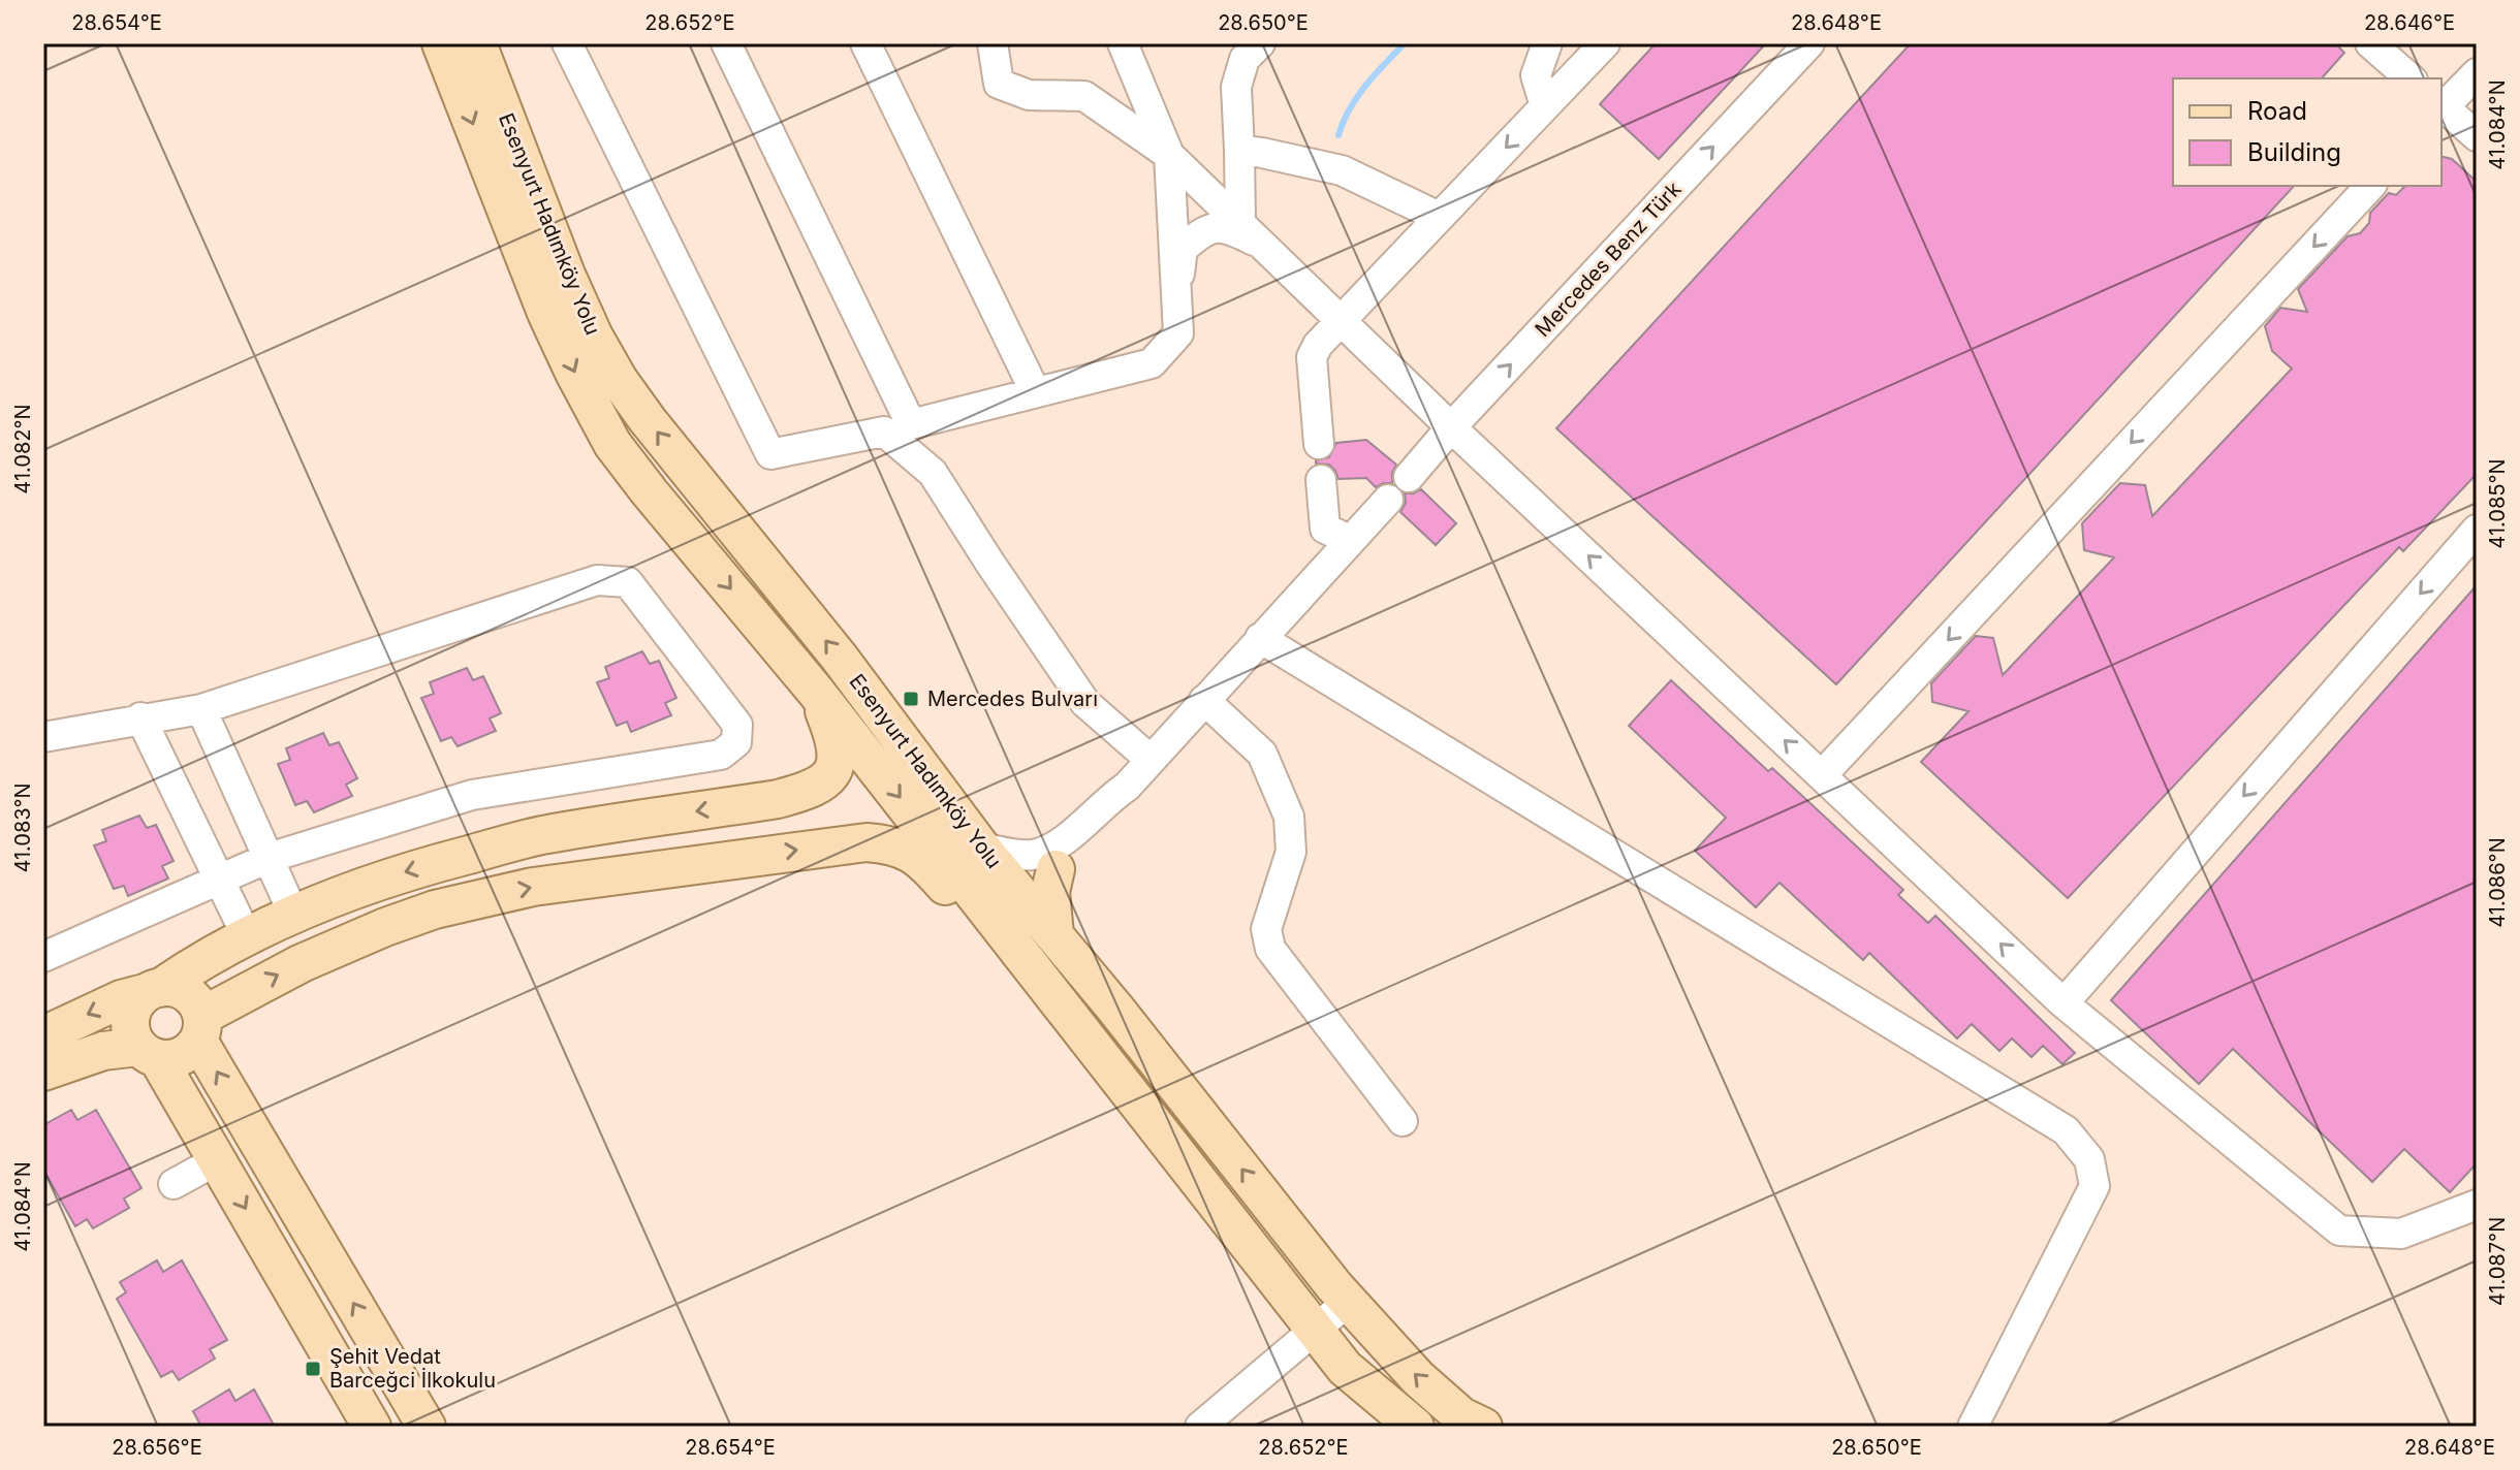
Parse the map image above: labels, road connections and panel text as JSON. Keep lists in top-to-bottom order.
{
  "streets": {
    "main road": ["Esenyurt Hadımköy Yolu"],
    "street": ["Mercedes Benz Türk"]
  },
  "places": {
    "transit": ["Mercedes Bulvarı", "Şehit Vedat Barceğci İlkokulu"]
  },
  "legend": ["Road", "Building"],
  "coordinates": [
    "28.654°E",
    "28.652°E",
    "28.650°E",
    "28.648°E",
    "28.646°E",
    "41.084°N",
    "41.082°N",
    "41.085°N",
    "41.083°N",
    "41.086°N",
    "41.087°N",
    "28.656°E"
  ]
}
